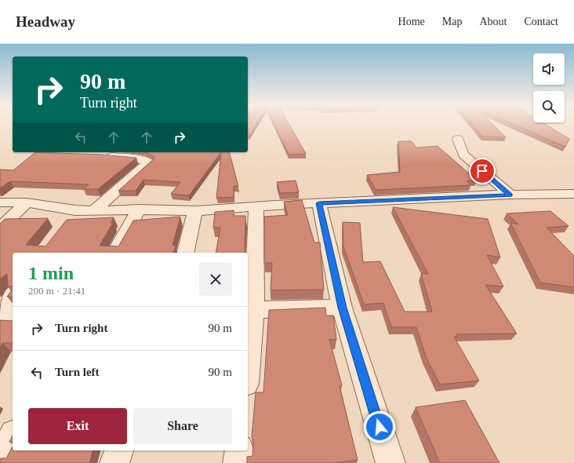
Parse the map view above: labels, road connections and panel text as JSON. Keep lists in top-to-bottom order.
{
  "page": {
    "header": "Headway",
    "nav": [
      "Home",
      "Map",
      "About",
      "Contact"
    ],
    "turn": ["90 m", "Turn right"],
    "heading": ["1 min", "200 m · 21:41"],
    "list": [
      {
        "name": "Turn right",
        "value": "90 m"
      },
      {
        "name": "Turn left",
        "value": "90 m"
      }
    ],
    "buttons": ["Exit", "Share"]
  }
}
